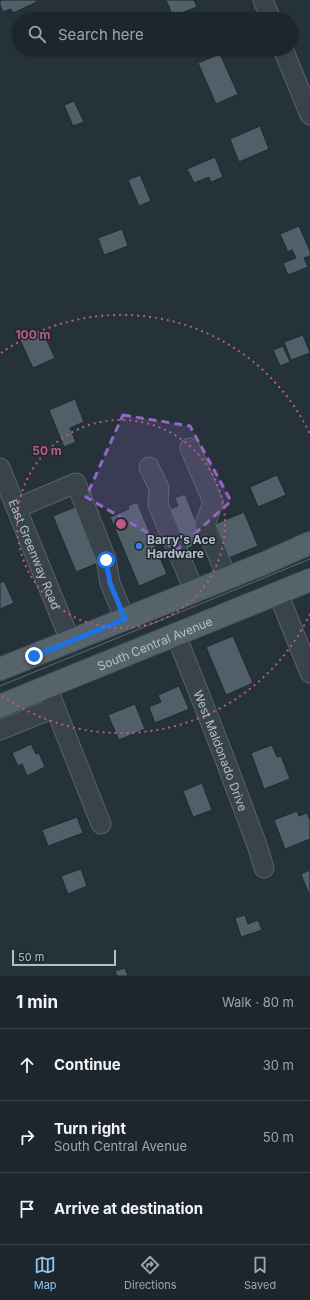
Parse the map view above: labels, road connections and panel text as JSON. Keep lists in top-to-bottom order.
{
  "streets": {
    "main road": ["South Central Avenue"],
    "street": ["East Greenway Road", "West Maldonado Drive"]
  },
  "crossings": [
    ["South Central Avenue", "West Maldonado Drive"]
  ],
  "places": ["Barry's Ace Hardware"],
  "scale_bar": "50 m",
  "page": {
    "search": "Search here",
    "scale": "50 m",
    "heading": ["1 min", "Walk · 80 m"],
    "list": [
      ["Continue", "30 m"],
      ["Turn right", "South Central Avenue", "50 m"],
      "Arrive at destination"
    ],
    "nav": ["Map", "Directions", "Saved"]
  },
  "rings": ["100 m", "50 m"]
}
